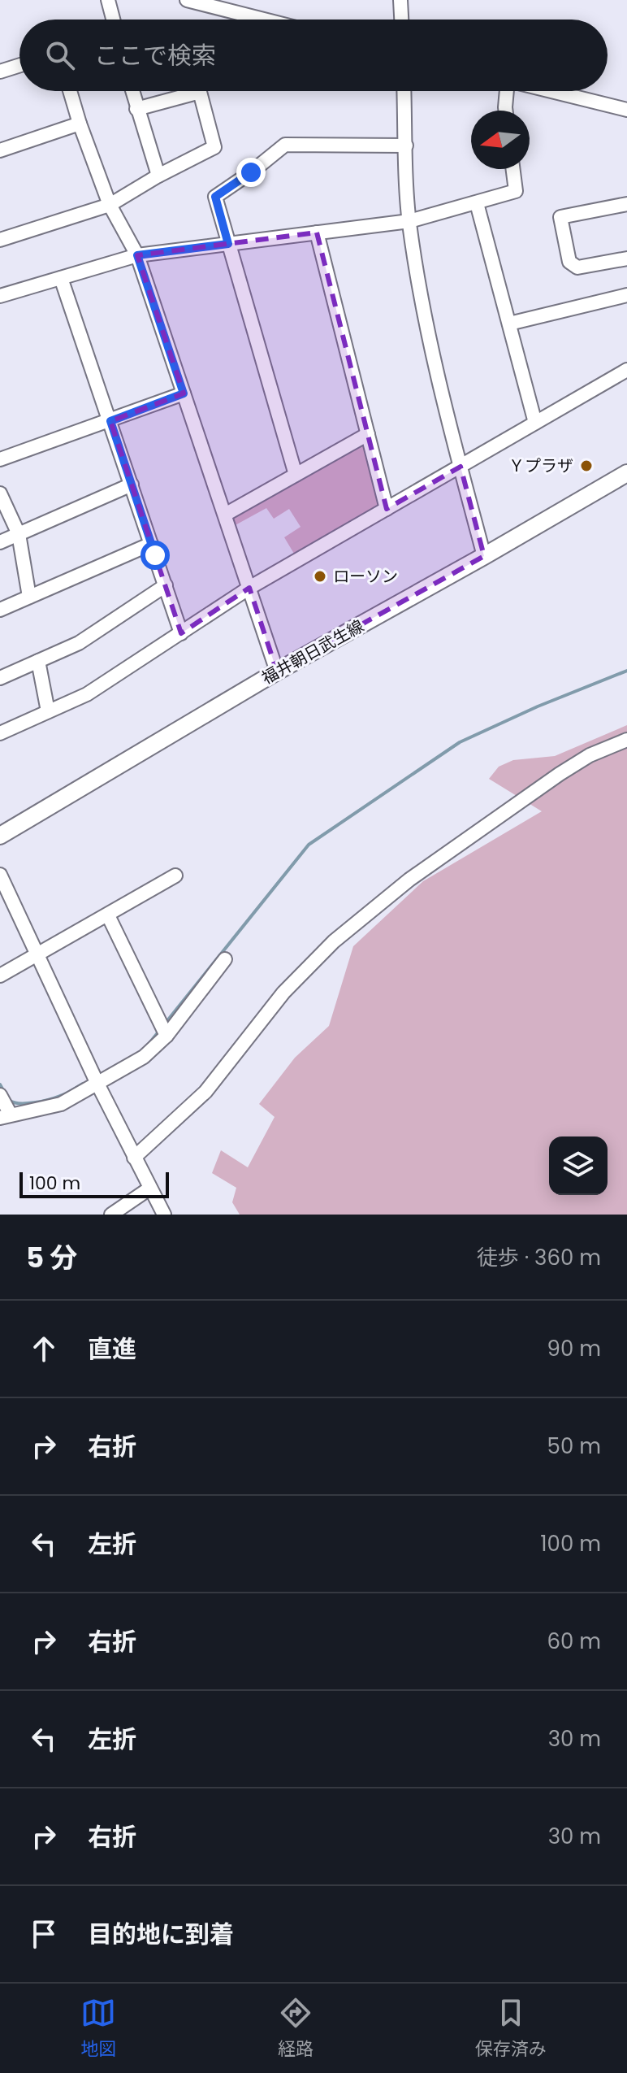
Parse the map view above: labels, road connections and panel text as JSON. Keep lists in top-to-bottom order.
{
  "streets": {
    "main road": ["福井朝日武生線"]
  },
  "places": ["Ｙプラザ", "ローソン"],
  "scale_bar": "100 m",
  "north": "left",
  "page": {
    "search": "ここで検索",
    "scale": "100 m",
    "heading": ["5 分", "徒歩 · 360 m"],
    "list": [
      ["直進", "90 m"],
      ["右折", "50 m"],
      ["左折", "100 m"],
      ["右折", "60 m"],
      ["左折", "30 m"],
      ["右折", "30 m"],
      "目的地に到着"
    ],
    "nav": ["地図", "経路", "保存済み"]
  }
}
